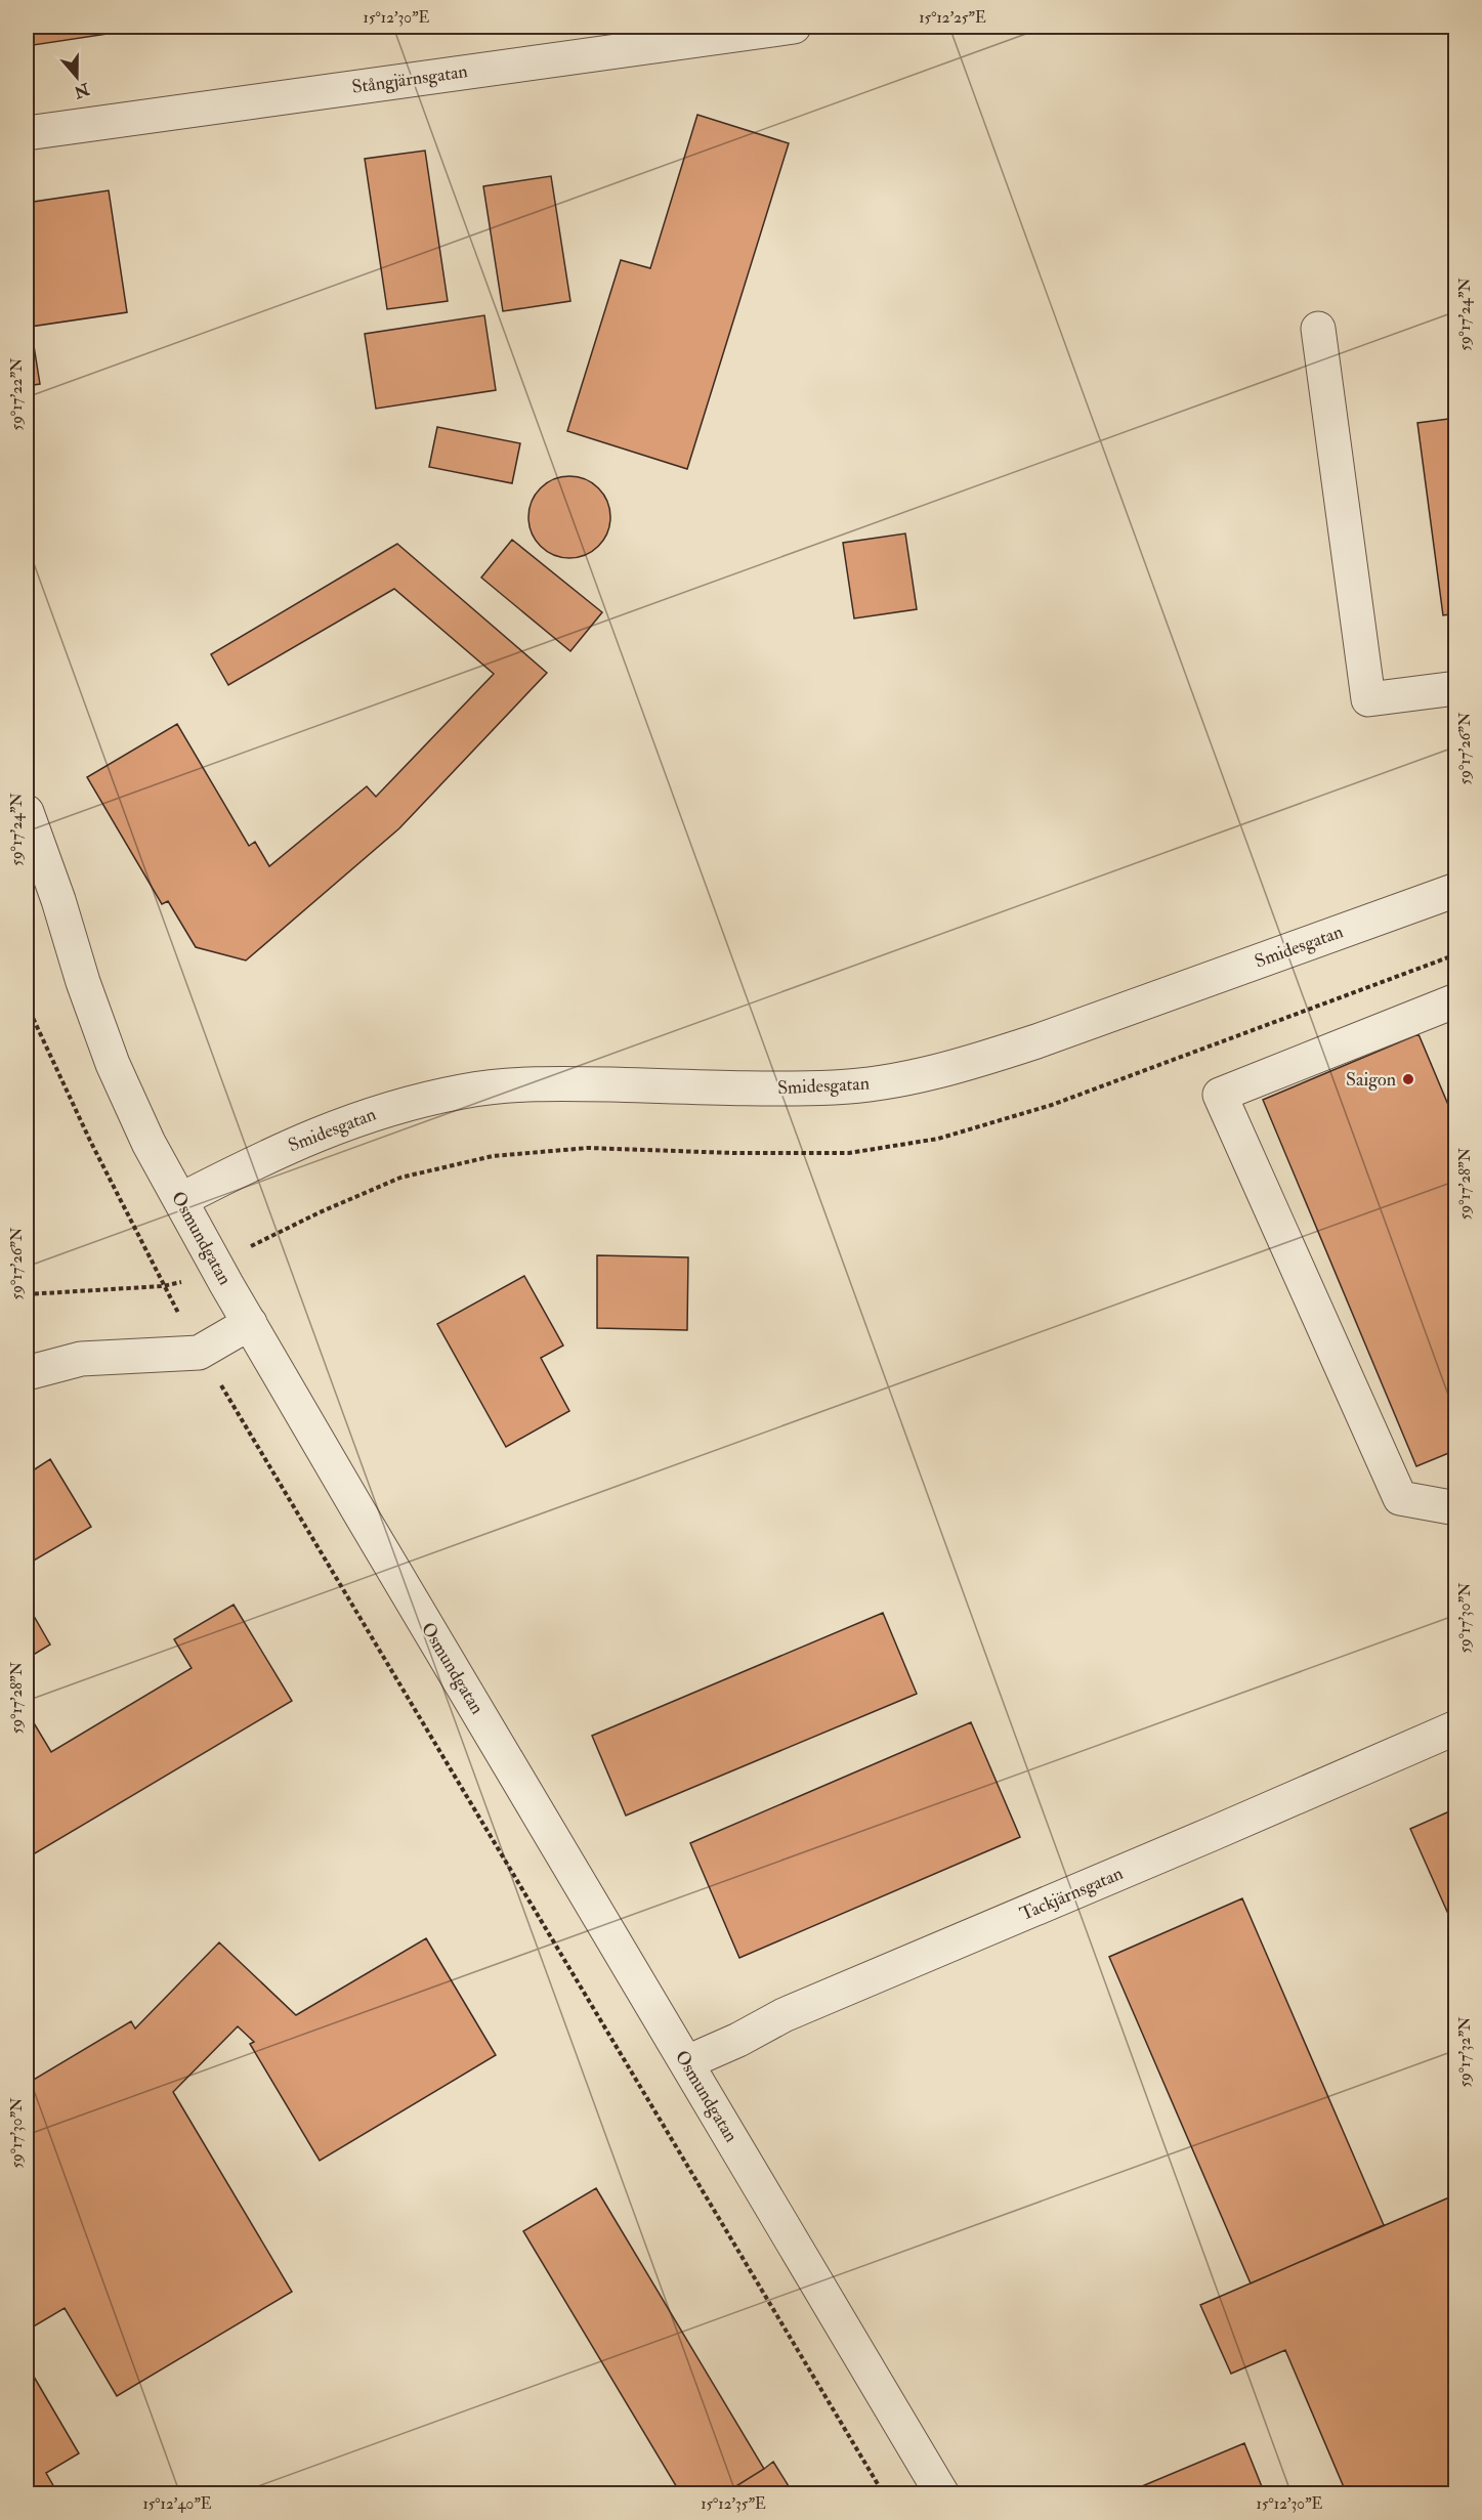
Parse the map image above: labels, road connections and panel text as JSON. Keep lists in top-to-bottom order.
{
  "streets": {
    "street": [
      "Stångjärnsgatan",
      "Smidesgatan",
      "Osmundgatan",
      "Tackjärnsgatan"
    ]
  },
  "crossings": [
    ["Smidesgatan", "Osmundgatan"],
    ["Osmundgatan", "Tackjärnsgatan"]
  ],
  "places": ["Saigon"],
  "north": "bottom",
  "coordinates": [
    "15°12'30\"E",
    "15°12'25\"E",
    "59°17'24\"N",
    "59°17'22\"N",
    "59°17'26\"N",
    "59°17'28\"N",
    "59°17'30\"N",
    "59°17'32\"N",
    "15°12'40\"E",
    "15°12'35\"E"
  ]
}
